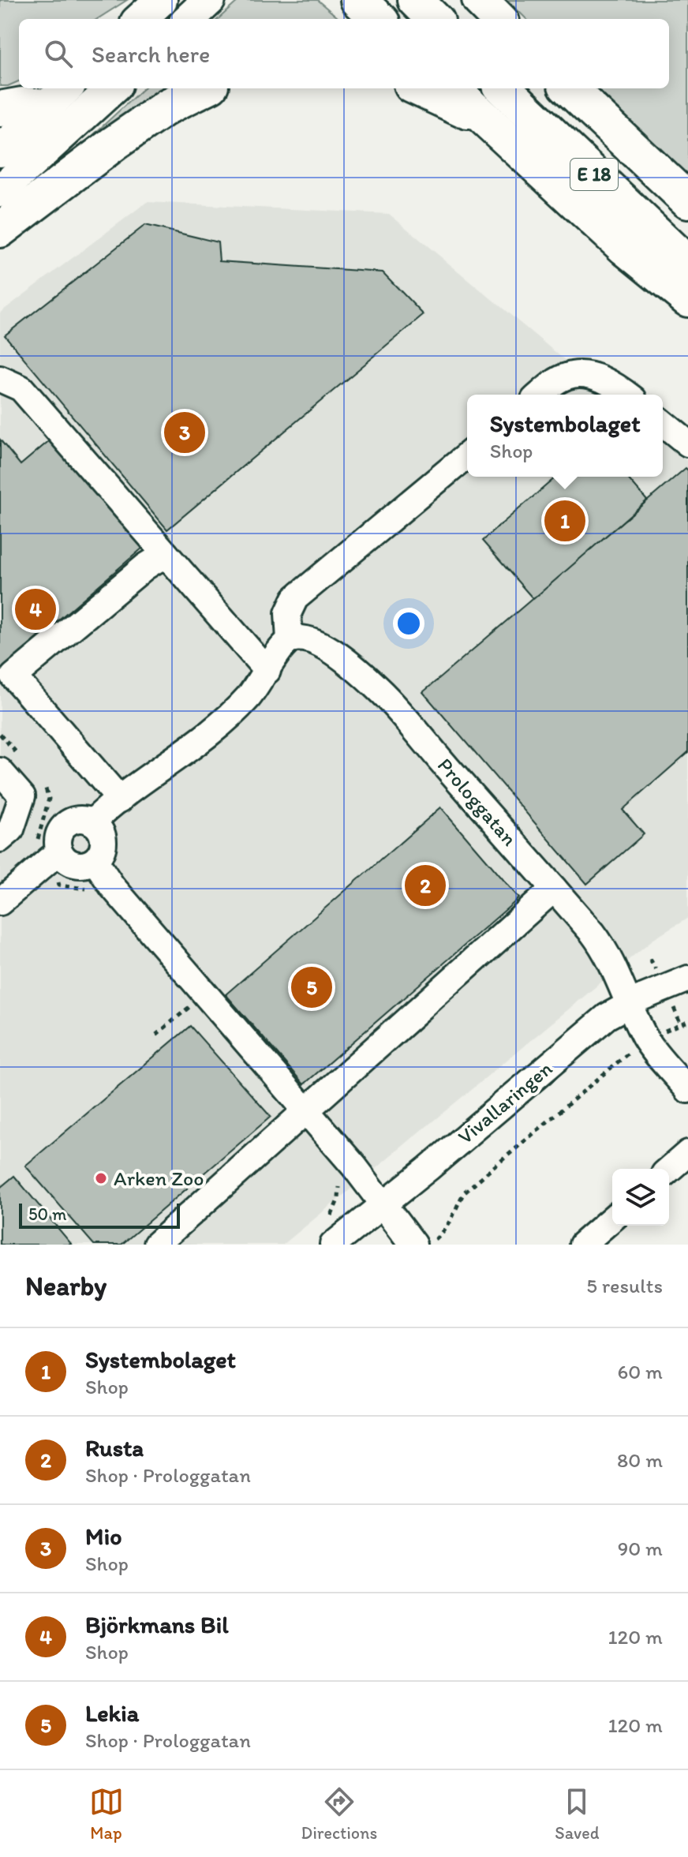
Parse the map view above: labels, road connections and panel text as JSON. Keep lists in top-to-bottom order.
{
  "streets": {
    "highway": ["E 18"],
    "street": ["Prologgatan", "Vivallaringen"]
  },
  "crossings": [
    ["Prologgatan", "Vivallaringen"]
  ],
  "places": ["Arken Zoo"],
  "scale_bar": "50 m",
  "page": {
    "search": "Search here",
    "popup": ["Systembolaget", "Shop"],
    "pins": [
      "3",
      "1",
      "4",
      "2",
      "5"
    ],
    "scale": "50 m",
    "heading": ["Nearby", "5 results"],
    "list": [
      {
        "mark": "1",
        "name": "Systembolaget",
        "note": "Shop",
        "value": "60 m"
      },
      {
        "mark": "2",
        "name": "Rusta",
        "note": "Shop · Prologgatan",
        "value": "80 m"
      },
      {
        "mark": "3",
        "name": "Mio",
        "note": "Shop",
        "value": "90 m"
      },
      {
        "mark": "4",
        "name": "Björkmans Bil",
        "note": "Shop",
        "value": "120 m"
      },
      {
        "mark": "5",
        "name": "Lekia",
        "note": "Shop · Prologgatan",
        "value": "120 m"
      }
    ],
    "nav": ["Map", "Directions", "Saved"]
  }
}
